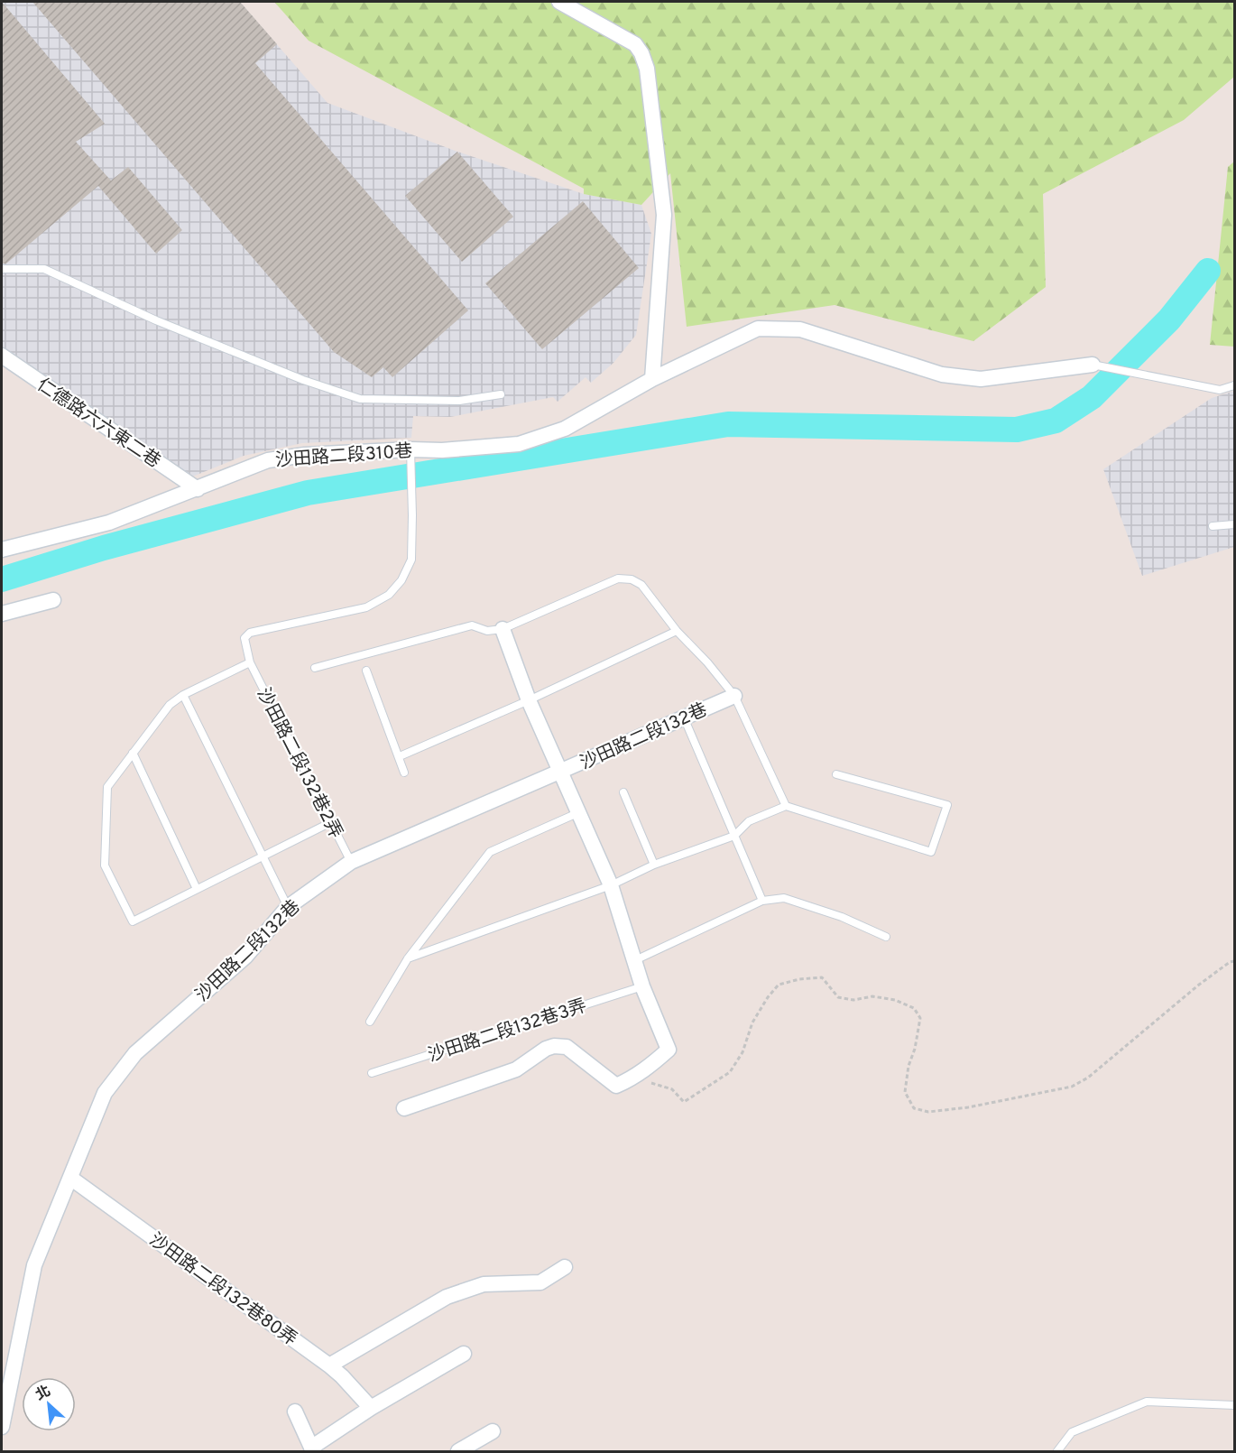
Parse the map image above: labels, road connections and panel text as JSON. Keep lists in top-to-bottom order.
{
  "streets": {
    "street": [
      "仁德路六六東二巷",
      "沙田路二段310巷",
      "沙田路二段132巷",
      "沙田路二段132巷80弄"
    ],
    "lane": ["沙田路二段132巷2弄", "沙田路二段132巷3弄"]
  },
  "crossings": [
    ["仁德路六六東二巷", "沙田路二段310巷"],
    ["沙田路二段310巷", "沙田路二段132巷2弄"],
    ["沙田路二段132巷", "沙田路二段132巷2弄"],
    ["沙田路二段132巷", "沙田路二段132巷80弄"]
  ],
  "north": "top left"
}
